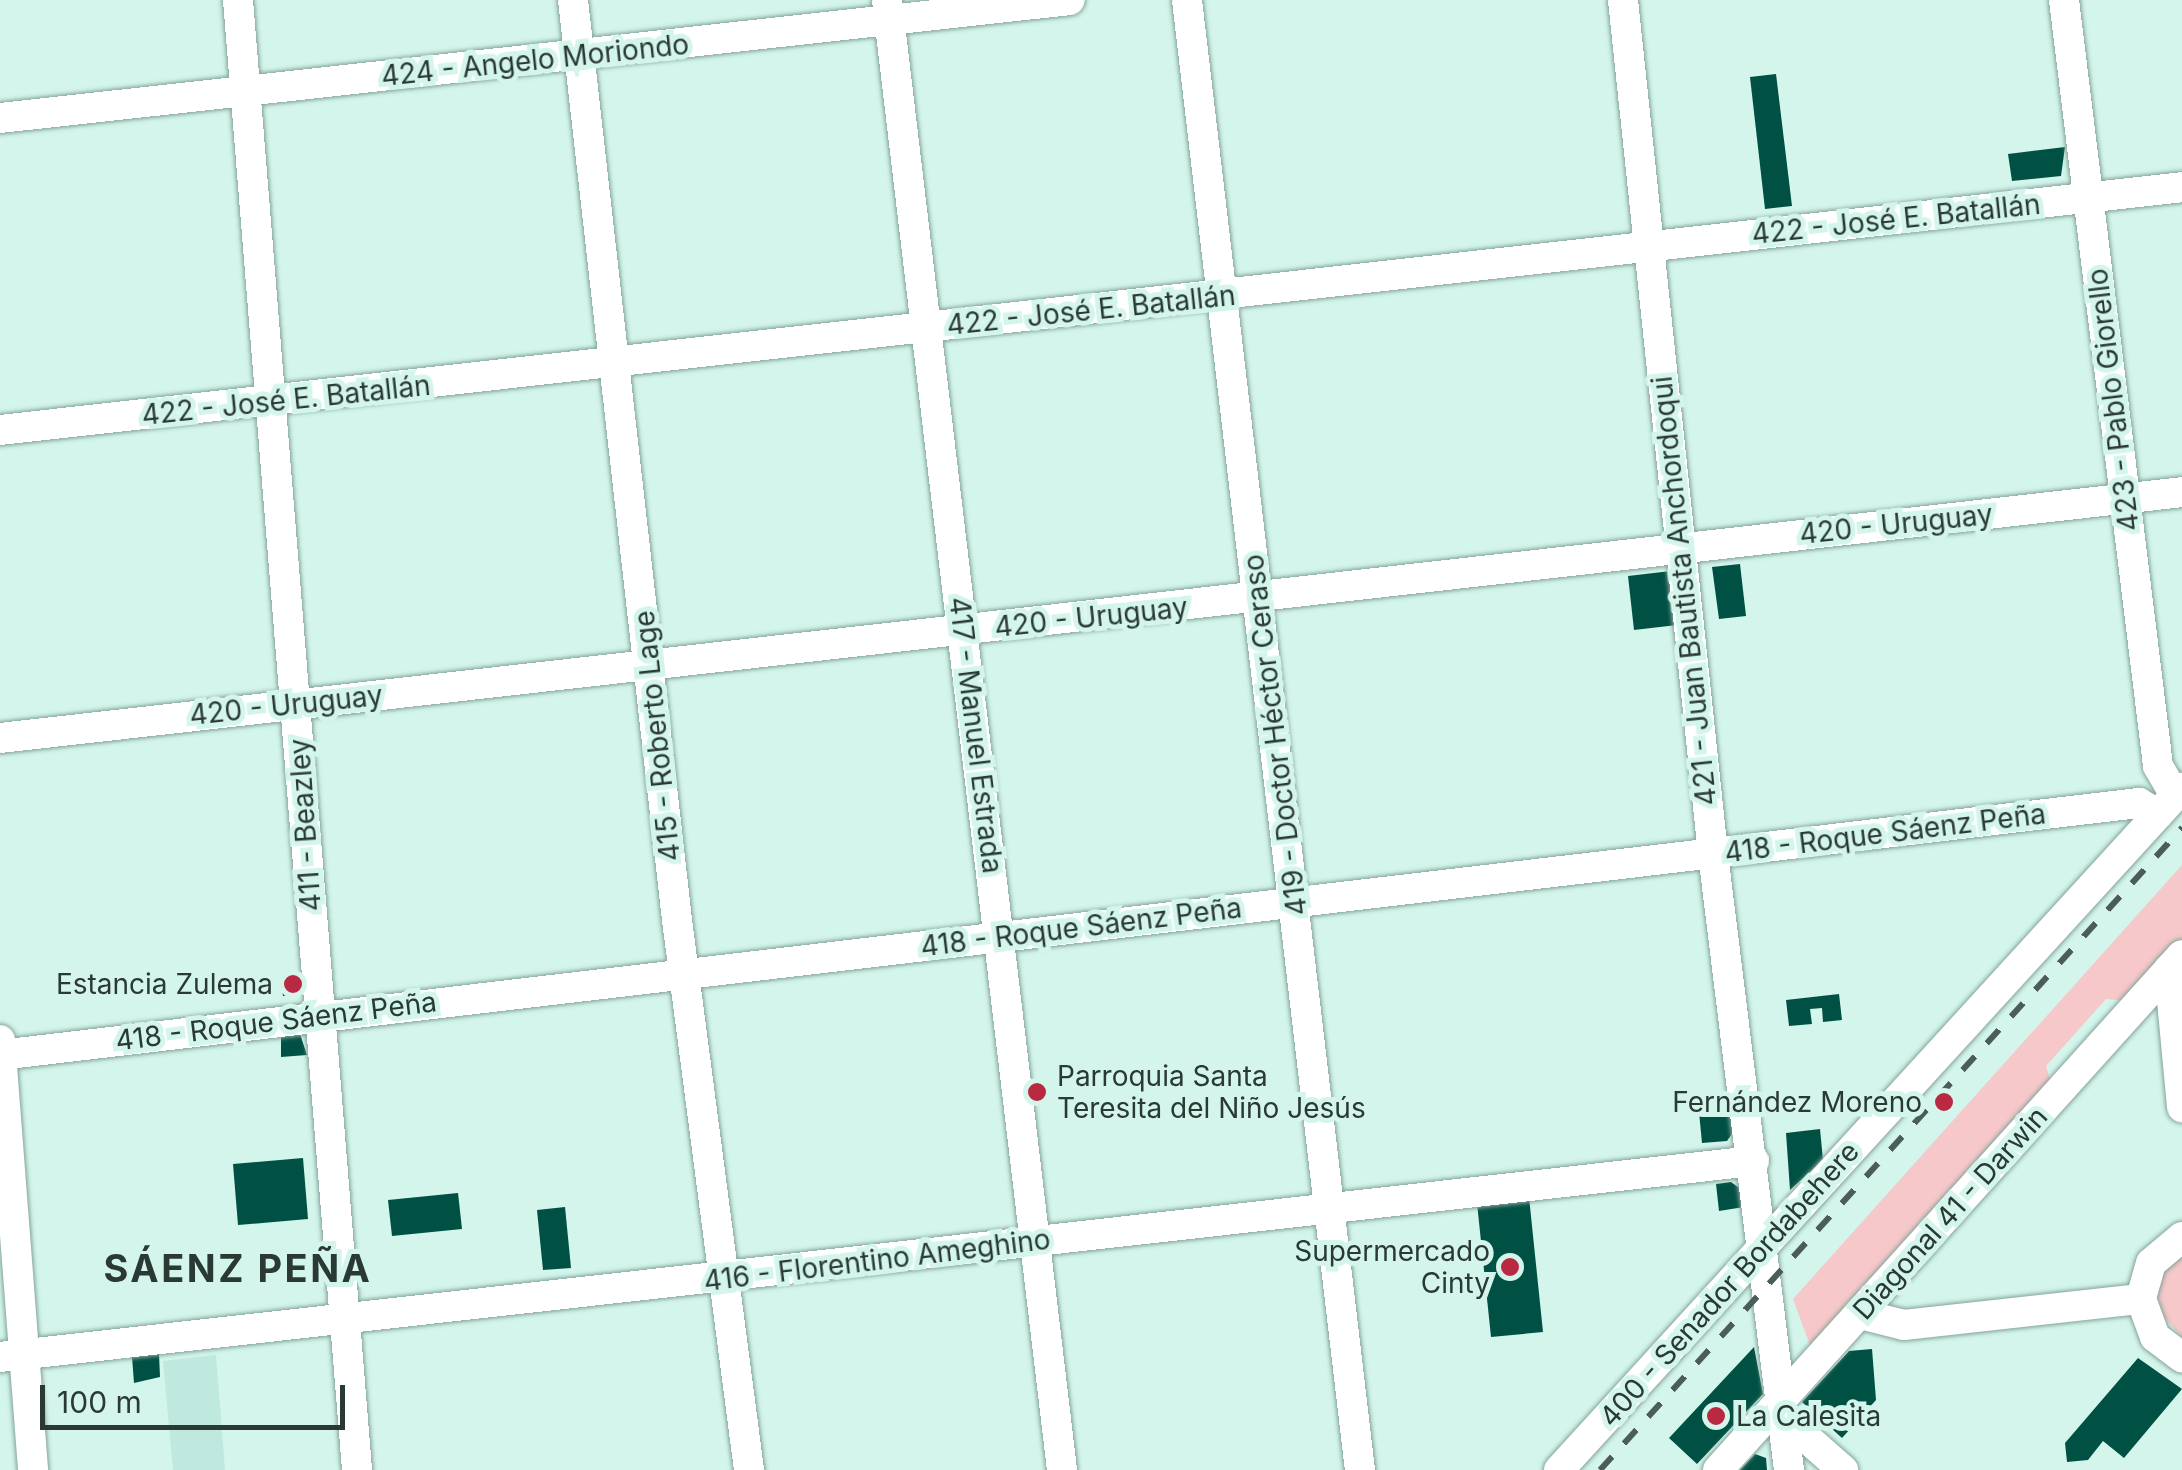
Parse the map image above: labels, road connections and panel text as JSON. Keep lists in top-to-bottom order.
{
  "streets": {
    "street": [
      "424 - Angelo Moriondo",
      "422 - José E. Batallán",
      "423 - Pablo Giorello",
      "420 - Uruguay",
      "421 - Juan Bautista Anchordoqui",
      "417 - Manuel Estrada",
      "419 - Doctor Héctor Ceraso",
      "415 - Roberto Lage",
      "411 - Beazley",
      "418 - Roque Sáenz Peña",
      "Diagonal 41 - Darwin",
      "416 - Florentino Ameghino",
      "400 - Senador Bordabehere"
    ]
  },
  "crossings": [
    ["424 - Angelo Moriondo", "417 - Manuel Estrada"],
    ["424 - Angelo Moriondo", "415 - Roberto Lage"],
    ["424 - Angelo Moriondo", "411 - Beazley"],
    ["422 - José E. Batallán", "423 - Pablo Giorello"],
    ["422 - José E. Batallán", "421 - Juan Bautista Anchordoqui"],
    ["422 - José E. Batallán", "417 - Manuel Estrada"],
    ["422 - José E. Batallán", "419 - Doctor Héctor Ceraso"],
    ["422 - José E. Batallán", "415 - Roberto Lage"],
    ["422 - José E. Batallán", "411 - Beazley"],
    ["423 - Pablo Giorello", "420 - Uruguay"],
    ["423 - Pablo Giorello", "418 - Roque Sáenz Peña"],
    ["423 - Pablo Giorello", "400 - Senador Bordabehere"],
    ["420 - Uruguay", "421 - Juan Bautista Anchordoqui"],
    ["420 - Uruguay", "417 - Manuel Estrada"],
    ["420 - Uruguay", "419 - Doctor Héctor Ceraso"],
    ["420 - Uruguay", "415 - Roberto Lage"],
    ["420 - Uruguay", "411 - Beazley"],
    ["421 - Juan Bautista Anchordoqui", "418 - Roque Sáenz Peña"],
    ["421 - Juan Bautista Anchordoqui", "Diagonal 41 - Darwin"],
    ["421 - Juan Bautista Anchordoqui", "416 - Florentino Ameghino"],
    ["421 - Juan Bautista Anchordoqui", "400 - Senador Bordabehere"],
    ["417 - Manuel Estrada", "418 - Roque Sáenz Peña"],
    ["417 - Manuel Estrada", "416 - Florentino Ameghino"],
    ["419 - Doctor Héctor Ceraso", "418 - Roque Sáenz Peña"],
    ["419 - Doctor Héctor Ceraso", "416 - Florentino Ameghino"],
    ["415 - Roberto Lage", "418 - Roque Sáenz Peña"],
    ["415 - Roberto Lage", "416 - Florentino Ameghino"],
    ["411 - Beazley", "418 - Roque Sáenz Peña"],
    ["411 - Beazley", "416 - Florentino Ameghino"],
    ["418 - Roque Sáenz Peña", "400 - Senador Bordabehere"]
  ],
  "districts": ["SÁENZ PEÑA"],
  "places": [
    "Estancia Zulema",
    "Parroquia Santa Teresita del Niño Jesús",
    "Fernández Moreno",
    "Supermercado Cinty",
    "La Calesita"
  ],
  "scale_bar": "100 m"
}
